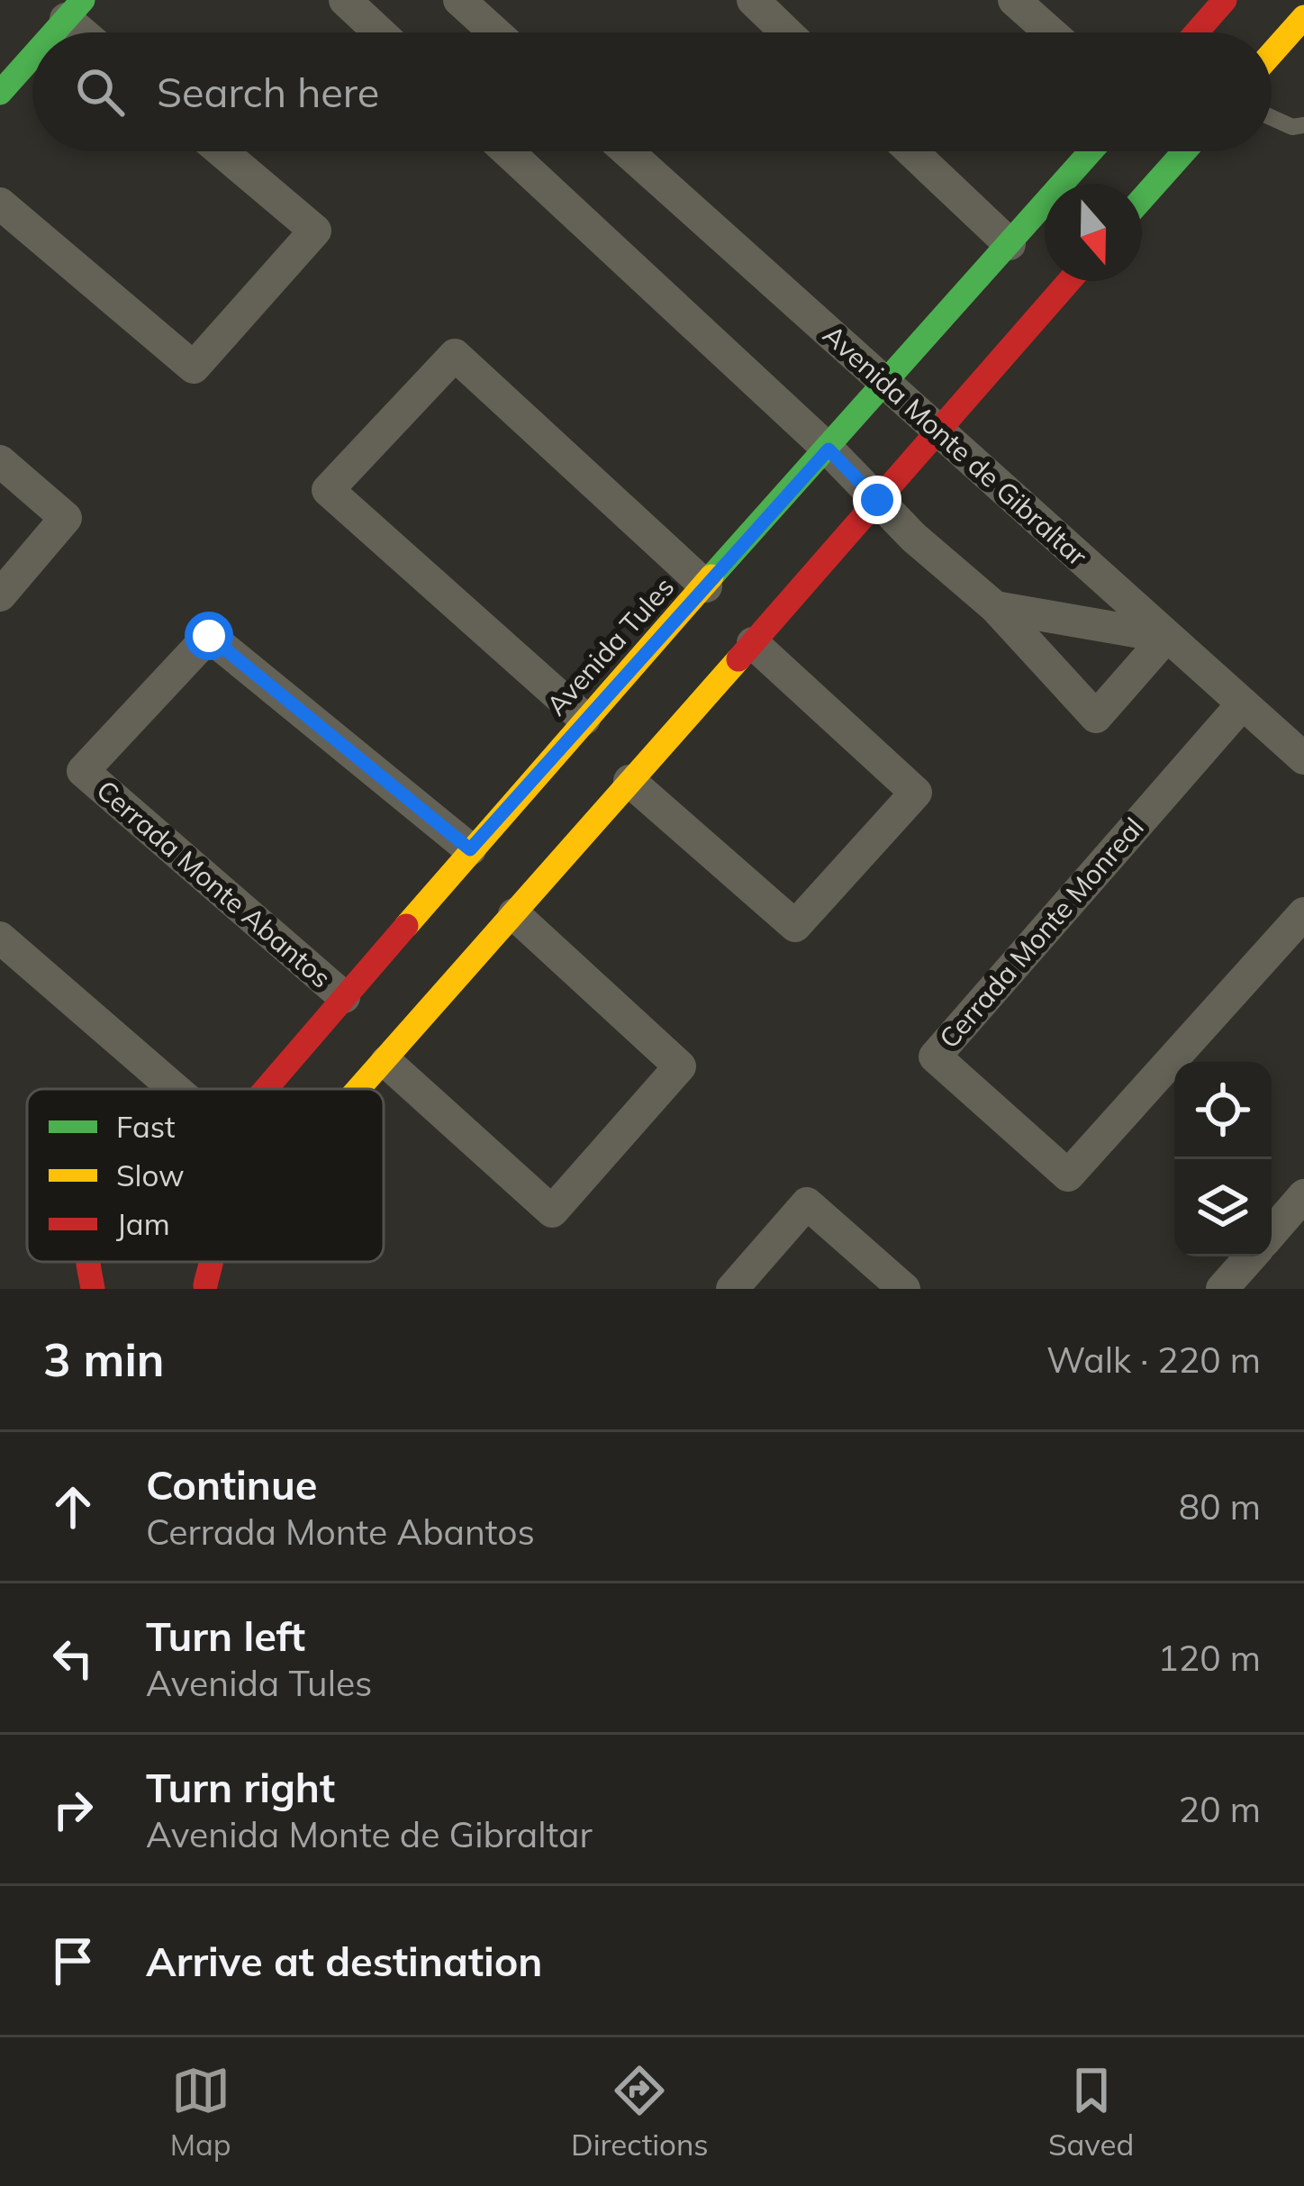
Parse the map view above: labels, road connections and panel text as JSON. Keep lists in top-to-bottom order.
{
  "streets": {
    "main road": ["Avenida Tules"],
    "street": ["Avenida Monte de Gibraltar", "Cerrada Monte Abantos", "Cerrada Monte Monreal"]
  },
  "crossings": [
    ["Avenida Monte de Gibraltar", "Avenida Tules"],
    ["Avenida Monte de Gibraltar", "Cerrada Monte Monreal"],
    ["Avenida Tules", "Cerrada Monte Abantos"]
  ],
  "legend": ["Fast", "Slow", "Jam"],
  "north": "bottom",
  "page": {
    "search": "Search here",
    "heading": ["3 min", "Walk · 220 m"],
    "list": [
      ["Continue", "Cerrada Monte Abantos", "80 m"],
      ["Turn left", "Avenida Tules", "120 m"],
      ["Turn right", "Avenida Monte de Gibraltar", "20 m"],
      "Arrive at destination"
    ],
    "nav": ["Map", "Directions", "Saved"]
  }
}
